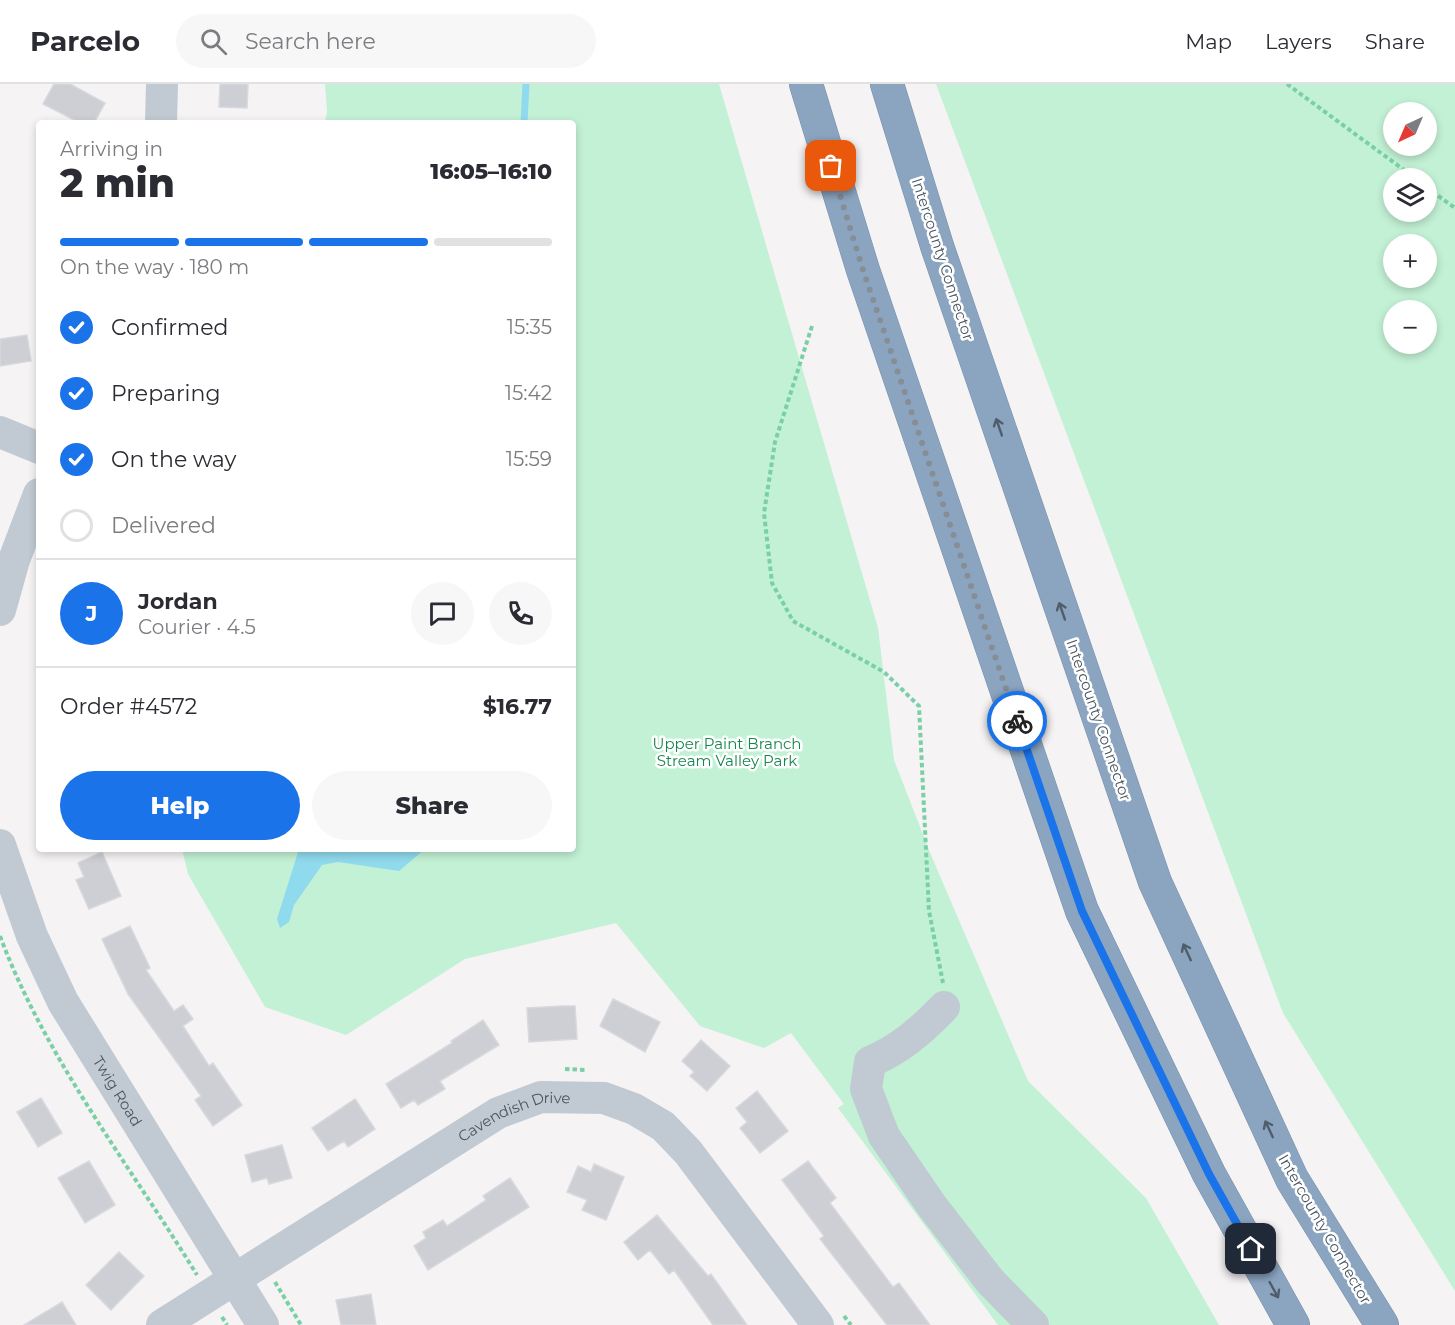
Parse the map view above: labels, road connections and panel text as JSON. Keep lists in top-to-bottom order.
{
  "streets": {
    "highway": ["Intercounty Connector"],
    "street": ["Twig Road", "Cavendish Drive"]
  },
  "crossings": [
    ["Twig Road", "Cavendish Drive"]
  ],
  "parks": ["Upper Paint Branch Stream Valley Park"],
  "north": "bottom left",
  "page": {
    "header": "Parcelo",
    "search": "Search here",
    "nav": ["Map", "Layers", "Share"],
    "map_buttons": ["+", "−"],
    "heading": ["2 min", "Arriving in", "16:05–16:10"],
    "panel": [
      "Jordan",
      "Courier · 4.5",
      "Order #4572",
      "$16.77"
    ],
    "bar": "On the way · 180 m",
    "list": [
      ["Confirmed", "15:35"],
      ["Preparing", "15:42"],
      ["On the way", "15:59"],
      "Delivered"
    ],
    "round": "J",
    "buttons": ["Help", "Share"]
  }
}
